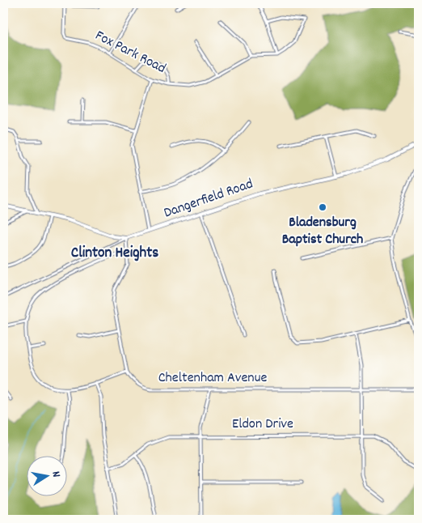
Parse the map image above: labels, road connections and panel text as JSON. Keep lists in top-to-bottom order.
{
  "streets": {
    "street": [
      "Fox Park Road",
      "Dangerfield Road",
      "Cheltenham Avenue",
      "Eldon Drive"
    ]
  },
  "districts": ["Clinton Heights"],
  "places": ["Bladensburg Baptist Church"],
  "north": "right"
}
